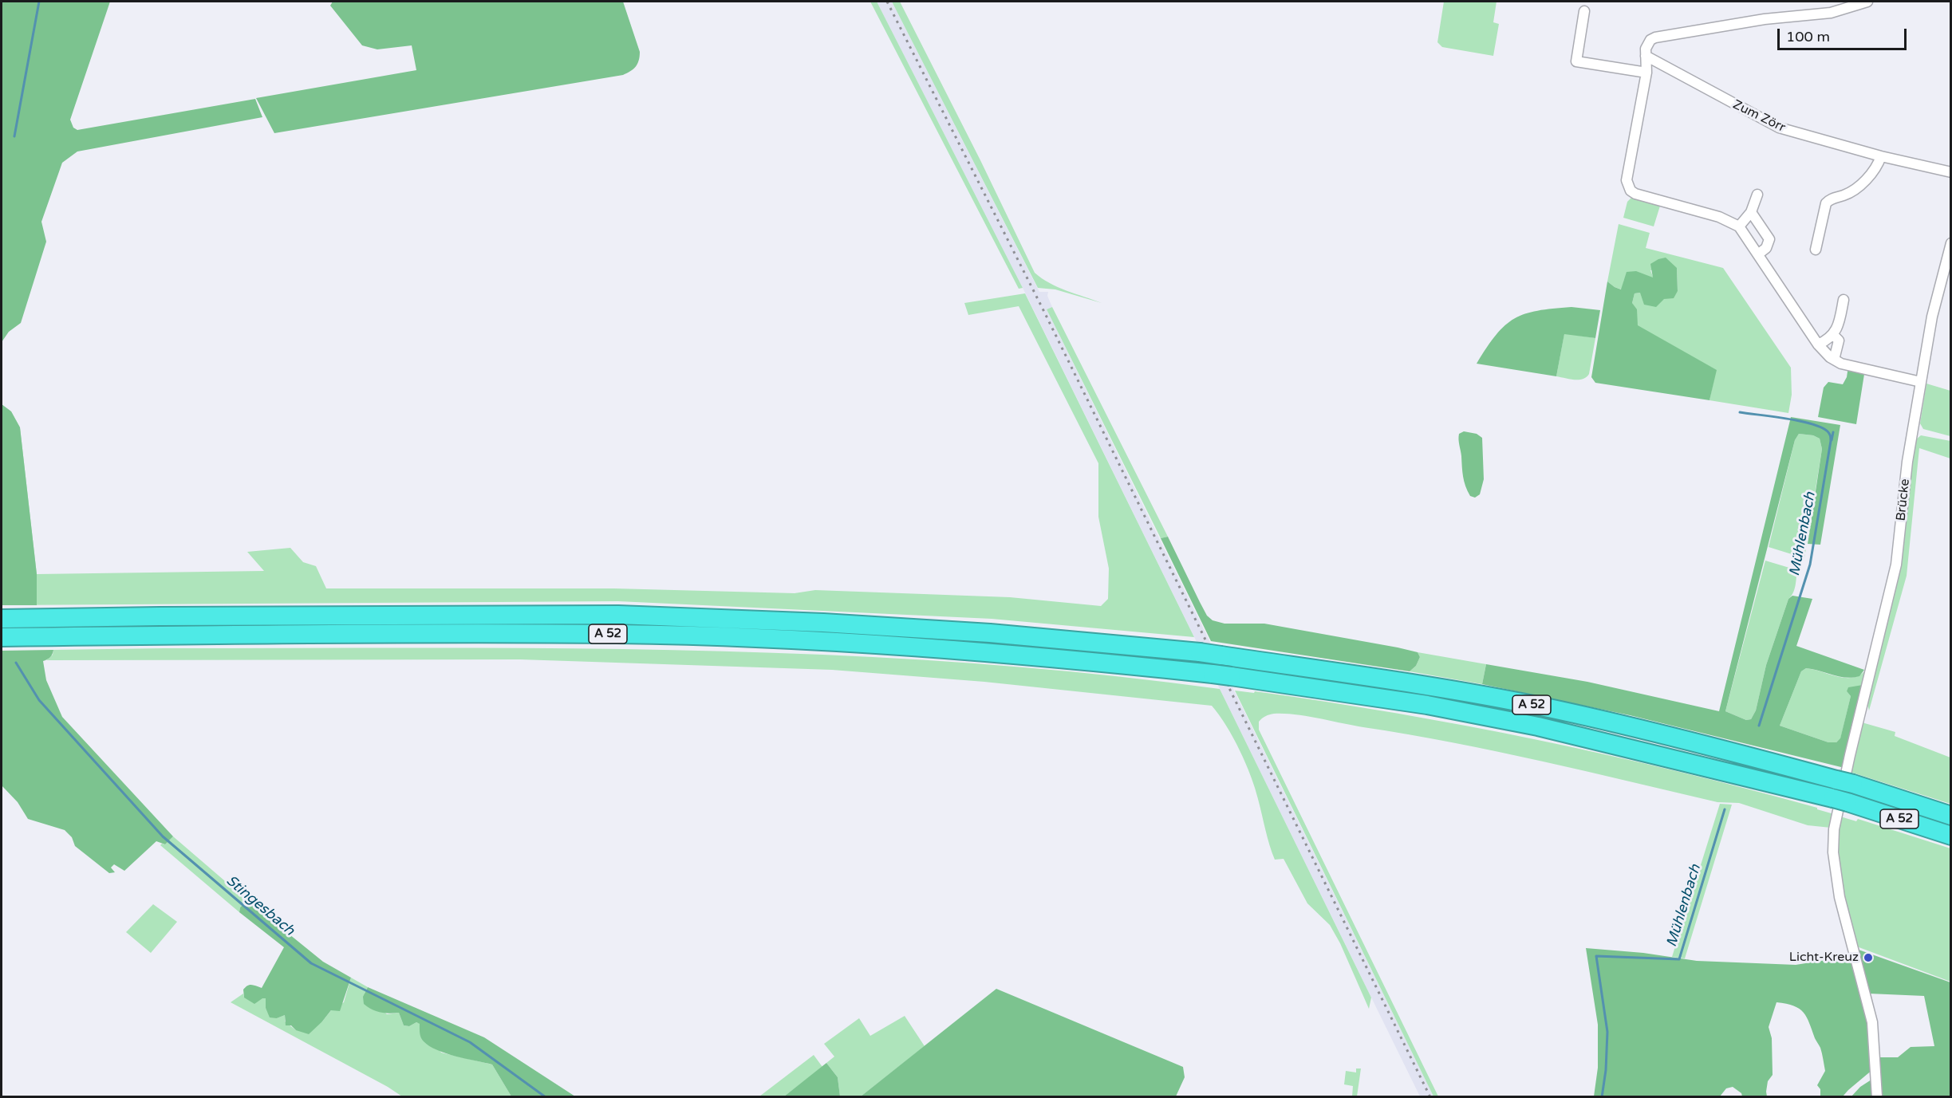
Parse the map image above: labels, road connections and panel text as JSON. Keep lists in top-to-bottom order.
{
  "streets": {
    "highway": ["A 52"],
    "street": ["Zum Zörr", "Brücke"]
  },
  "water": ["Mühlenbach", "Stingesbach"],
  "places": ["Licht-Kreuz"],
  "scale_bar": "100 m"
}
